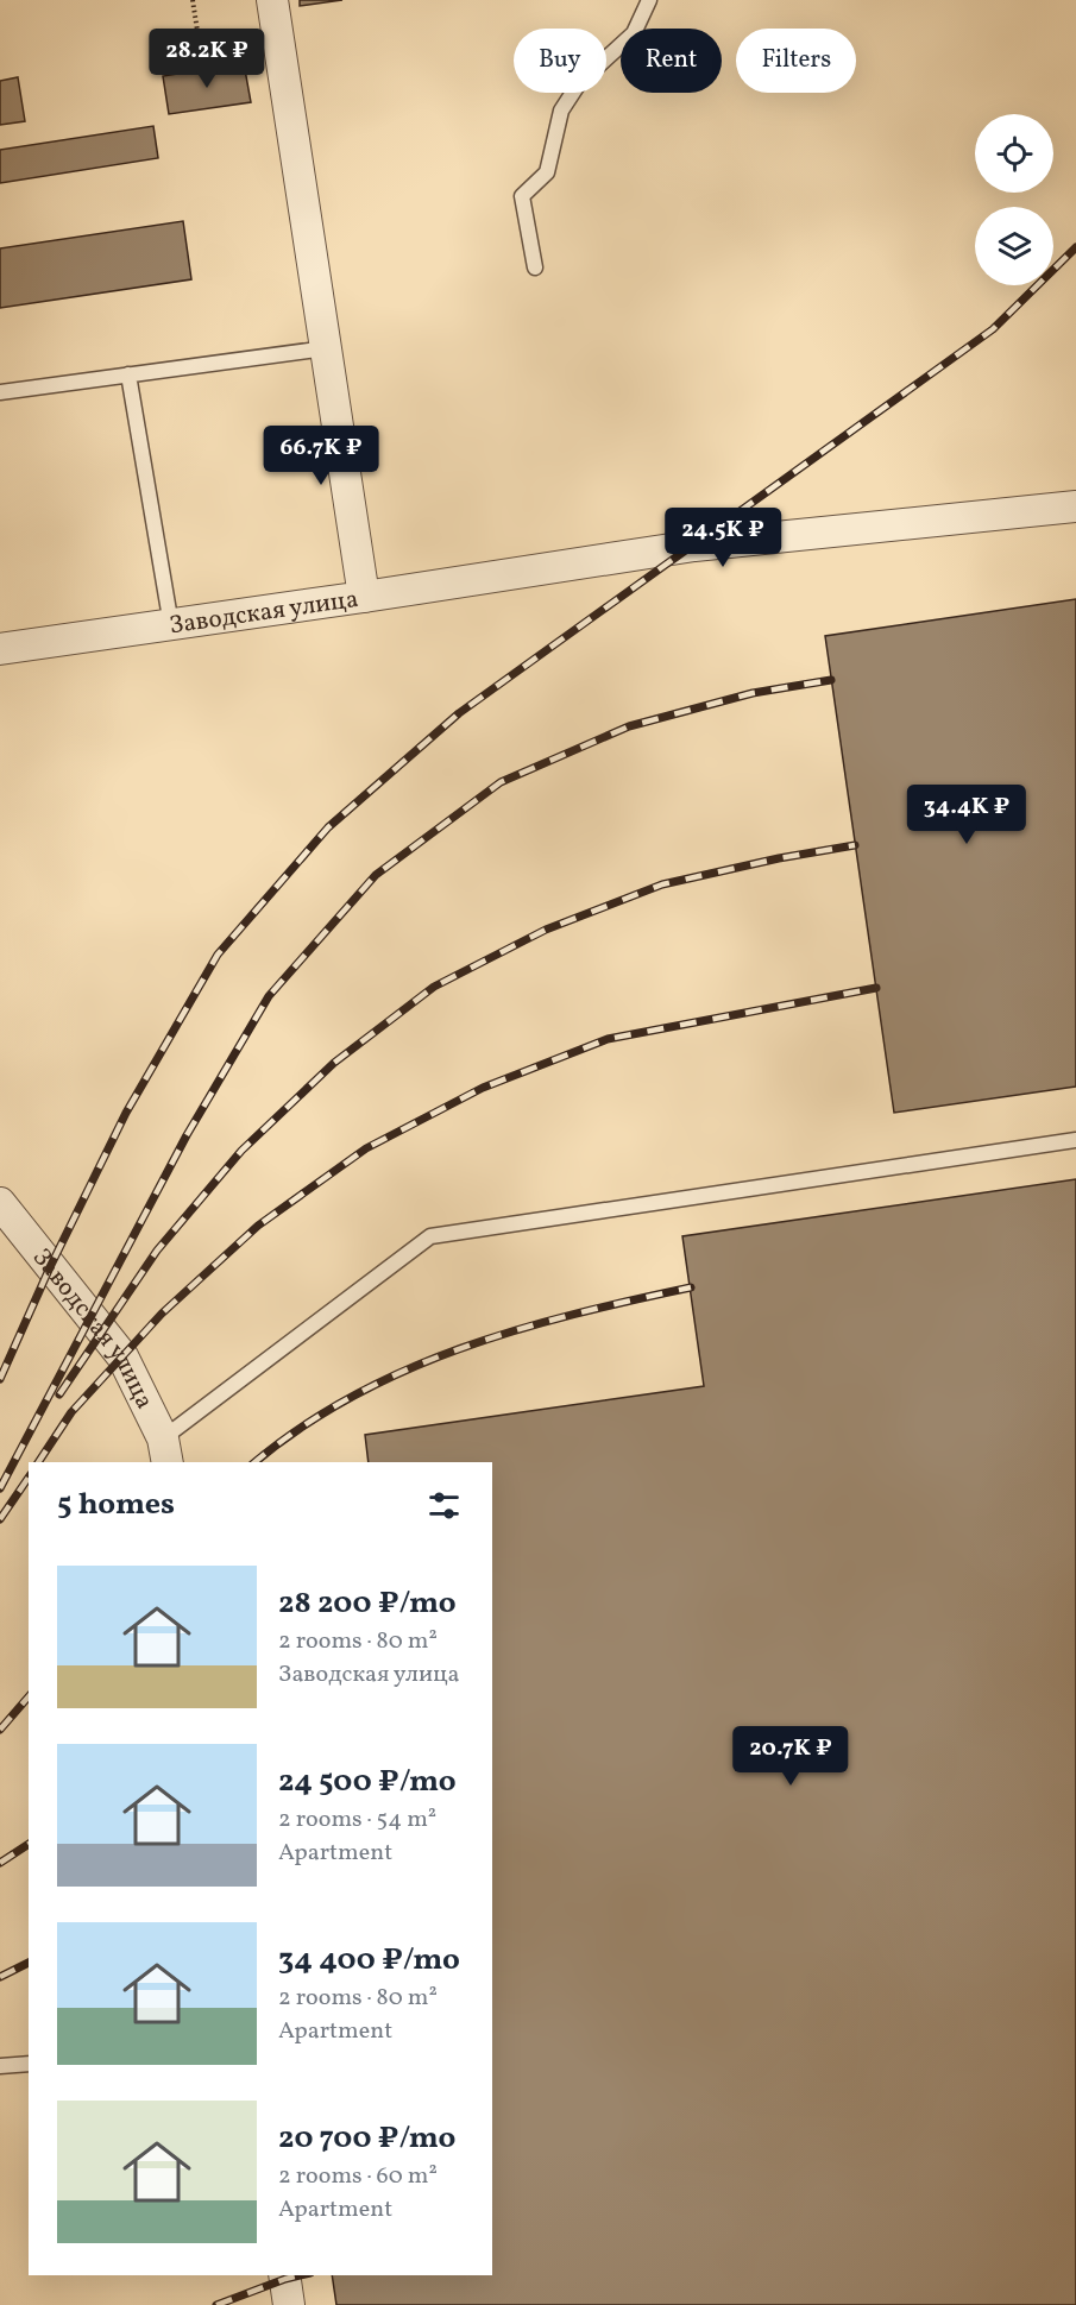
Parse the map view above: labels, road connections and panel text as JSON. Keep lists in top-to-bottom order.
{
  "streets": {
    "street": ["Заводская улица"]
  },
  "page": {
    "price": [
      "28.2K ₽",
      "66.7K ₽",
      "24.5K ₽",
      "34.4K ₽",
      "20.7K ₽"
    ],
    "chip": ["Buy", "Rent", "Filters"],
    "heading": "5 homes",
    "list": [
      {
        "name": "28 200 ₽/mo",
        "note": "2 rooms · 80 m² · Заводская улица"
      },
      {
        "name": "24 500 ₽/mo",
        "note": "2 rooms · 54 m² · Apartment"
      },
      {
        "name": "34 400 ₽/mo",
        "note": "2 rooms · 80 m² · Apartment"
      },
      {
        "name": "20 700 ₽/mo",
        "note": "2 rooms · 60 m² · Apartment"
      }
    ]
  }
}
